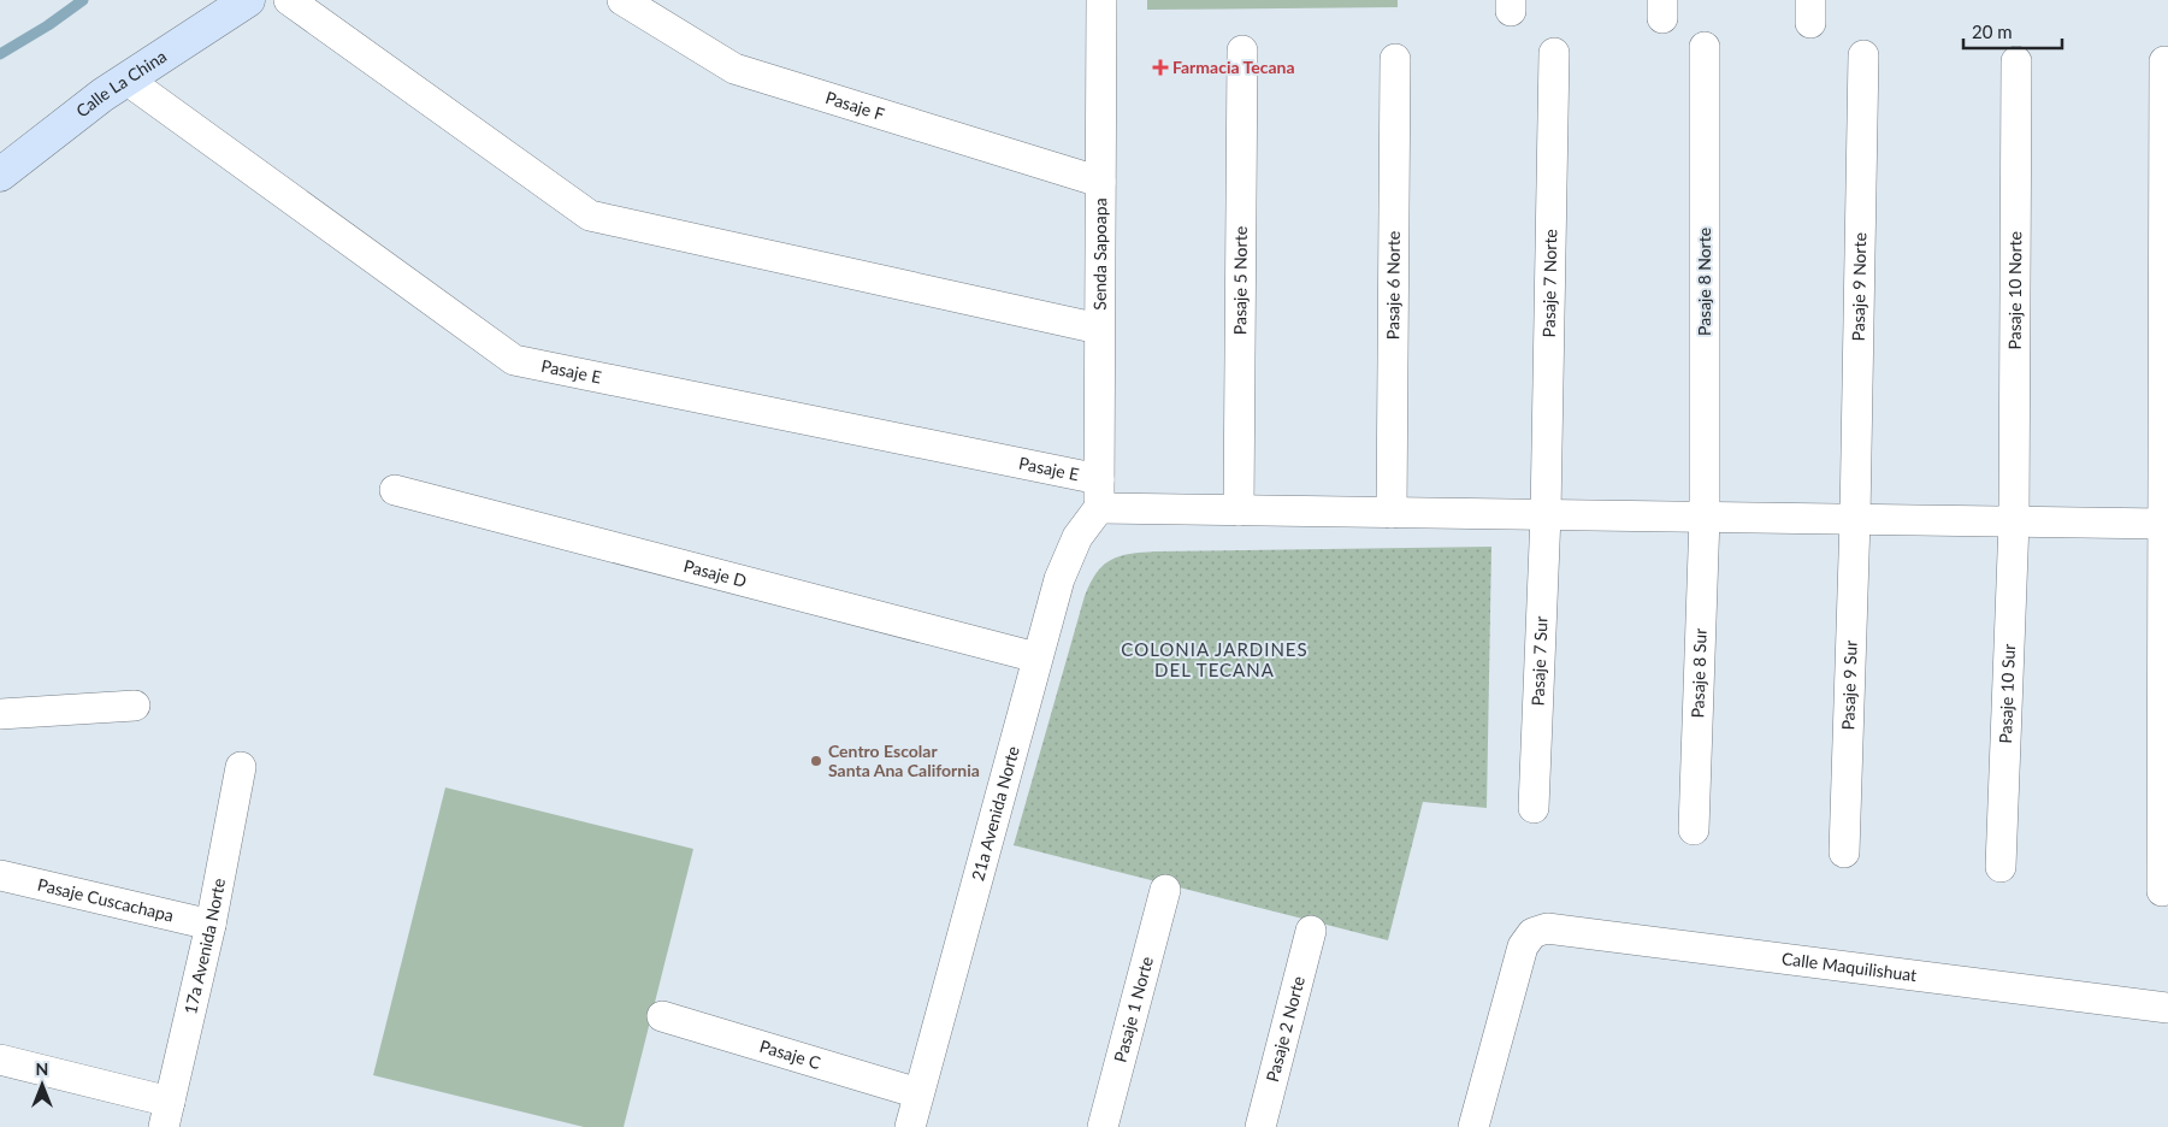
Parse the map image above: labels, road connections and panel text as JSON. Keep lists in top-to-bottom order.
{
  "streets": {
    "main road": ["Calle La China"],
    "street": [
      "Pasaje F",
      "Senda Sapoapa",
      "Pasaje 5 Norte",
      "Pasaje 8 Norte",
      "Pasaje 7 Norte",
      "Pasaje 6 Norte",
      "Pasaje 9 Norte",
      "Pasaje 10 Norte",
      "Pasaje E",
      "Pasaje D",
      "Pasaje 7 Sur",
      "Pasaje 8 Sur",
      "Pasaje 9 Sur",
      "Pasaje 10 Sur",
      "21a Avenida Norte",
      "Pasaje Cuscachapa",
      "17a Avenida Norte",
      "Calle Maquilishuat",
      "Pasaje 1 Norte",
      "Pasaje 2 Norte",
      "Pasaje C"
    ]
  },
  "crossings": [
    ["Calle La China", "Pasaje E"],
    ["Pasaje F", "Senda Sapoapa"],
    ["Senda Sapoapa", "Pasaje E"],
    ["Senda Sapoapa", "21a Avenida Norte"],
    ["Pasaje 5 Norte", "Pasaje E"],
    ["Pasaje 8 Norte", "Pasaje E"],
    ["Pasaje 8 Norte", "Pasaje 8 Sur"],
    ["Pasaje 7 Norte", "Pasaje E"],
    ["Pasaje 7 Norte", "Pasaje 7 Sur"],
    ["Pasaje 6 Norte", "Pasaje E"],
    ["Pasaje 9 Norte", "Pasaje E"],
    ["Pasaje 9 Norte", "Pasaje 9 Sur"],
    ["Pasaje 10 Norte", "Pasaje E"],
    ["Pasaje 10 Norte", "Pasaje 10 Sur"],
    ["Pasaje E", "Pasaje 7 Sur"],
    ["Pasaje E", "Pasaje 8 Sur"],
    ["Pasaje E", "Pasaje 9 Sur"],
    ["Pasaje E", "Pasaje 10 Sur"],
    ["Pasaje E", "21a Avenida Norte"],
    ["Pasaje D", "21a Avenida Norte"],
    ["21a Avenida Norte", "Pasaje C"],
    ["Pasaje Cuscachapa", "17a Avenida Norte"]
  ],
  "districts": ["COLONIA JARDINES DEL TECANA"],
  "places": {
    "health": ["Farmacia Tecana"],
    "other": ["Centro Escolar Santa Ana California"]
  },
  "scale_bar": "20 m",
  "north": "top"
}
